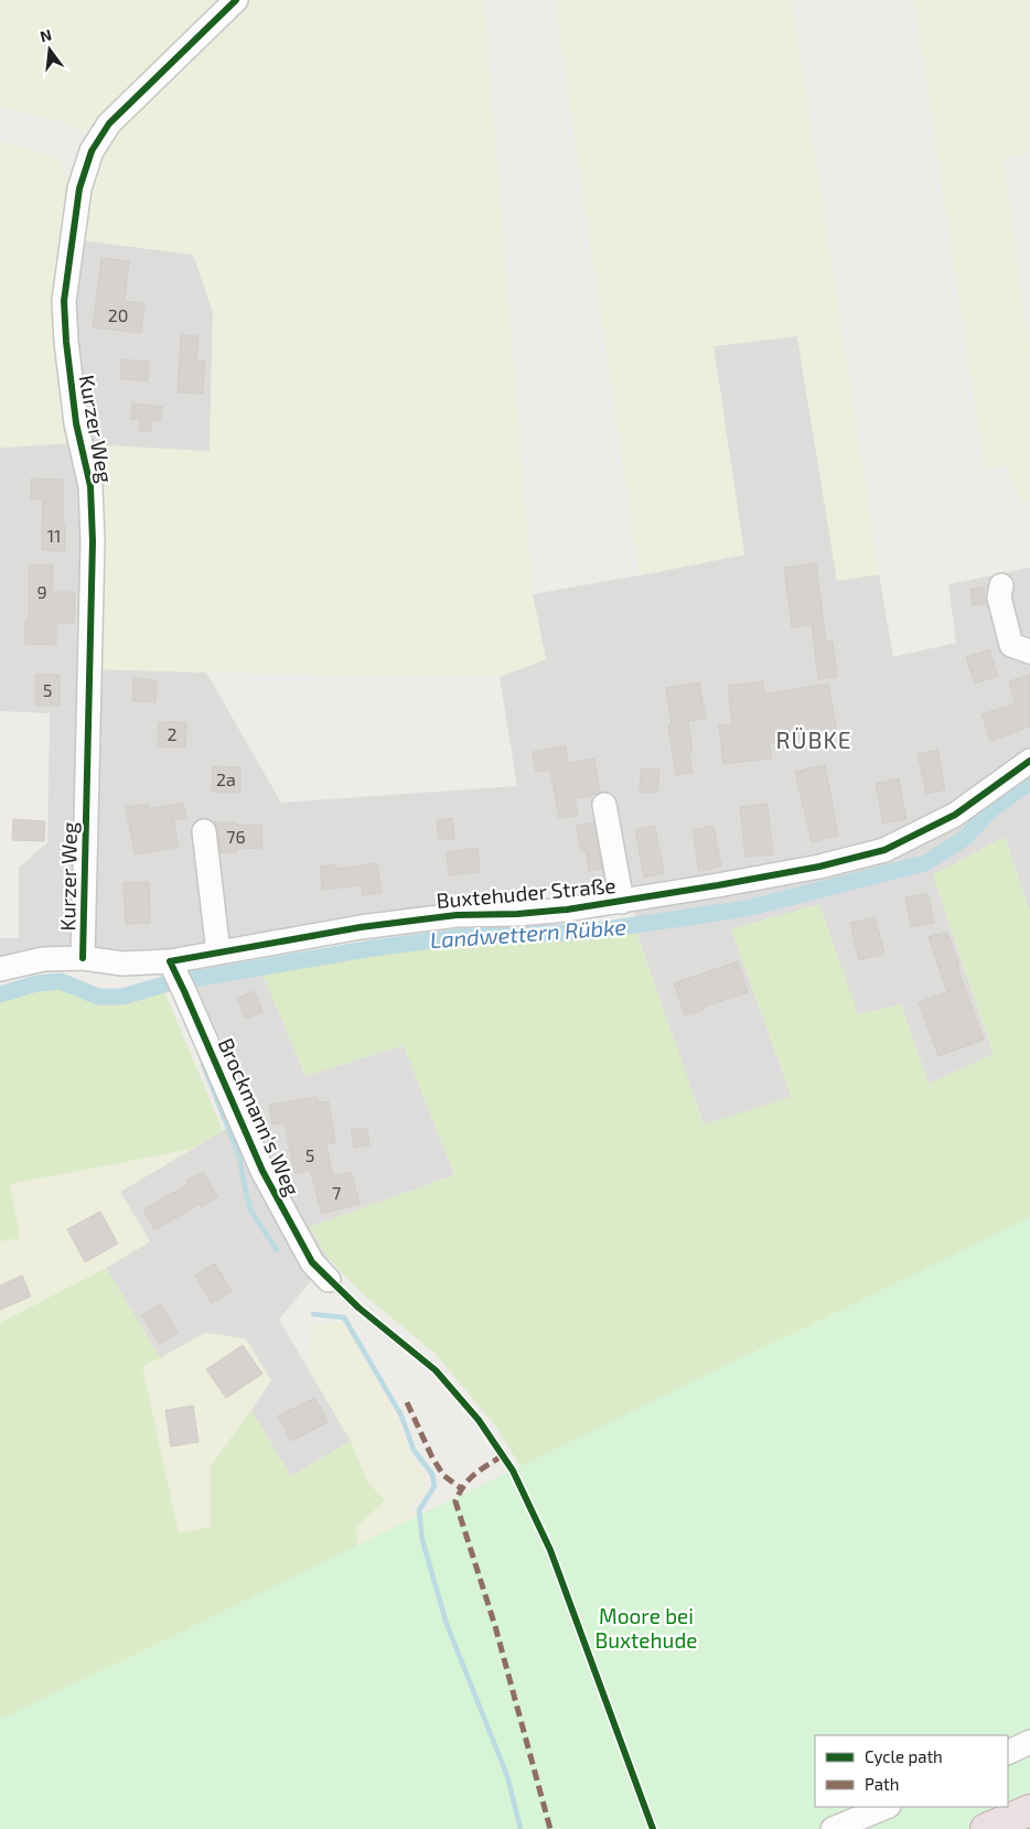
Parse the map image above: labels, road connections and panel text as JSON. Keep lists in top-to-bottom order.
{
  "streets": {
    "street": ["Kurzer Weg", "Buxtehuder Straße", "Brockmann's Weg"]
  },
  "crossings": [
    ["Kurzer Weg", "Buxtehuder Straße"],
    ["Buxtehuder Straße", "Brockmann's Weg"]
  ],
  "districts": ["RÜBKE"],
  "water": ["Landwettern Rübke"],
  "parks": ["Moore bei Buxtehude"],
  "house_numbers": [
    "20",
    "11",
    "9",
    "5",
    "2",
    "2a",
    "76",
    "5",
    "7"
  ],
  "legend": ["Cycle path", "Path"],
  "north": "top"
}
